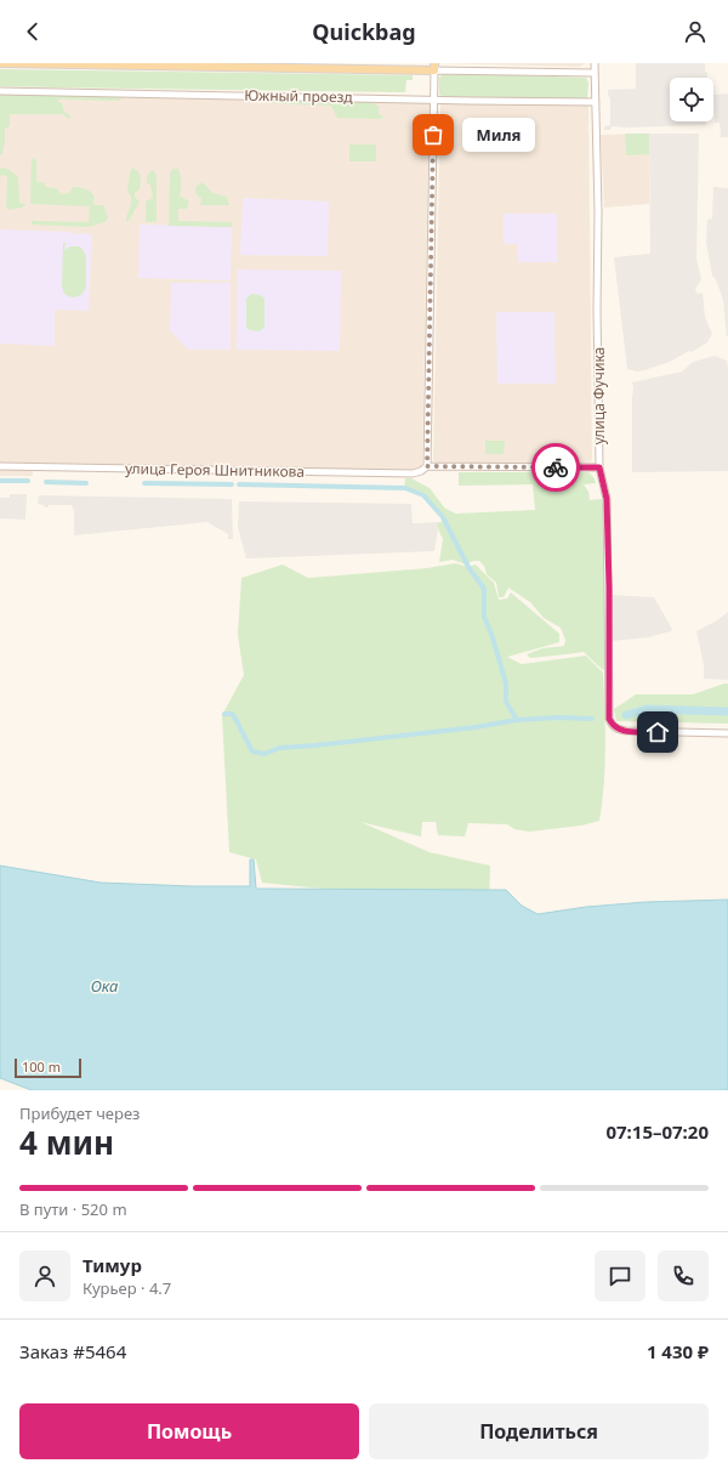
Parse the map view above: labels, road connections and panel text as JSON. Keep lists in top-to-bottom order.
{
  "streets": {
    "street": ["Южный проезд", "улица Фучика", "улица Героя Шнитникова"]
  },
  "crossings": [
    ["Южный проезд", "улица Фучика"],
    ["улица Фучика", "улица Героя Шнитникова"]
  ],
  "water": ["Ока"],
  "places": ["Миля"],
  "scale_bar": "100 m",
  "page": {
    "header": "Quickbag",
    "bubble": "Миля",
    "scale": "100 m",
    "heading": ["4 мин", "Прибудет через", "07:15–07:20"],
    "panel": [
      "Тимур",
      "Курьер · 4.7",
      "Заказ #5464",
      "1 430 ₽"
    ],
    "bar": "В пути · 520 m",
    "buttons": ["Помощь", "Поделиться"]
  }
}
